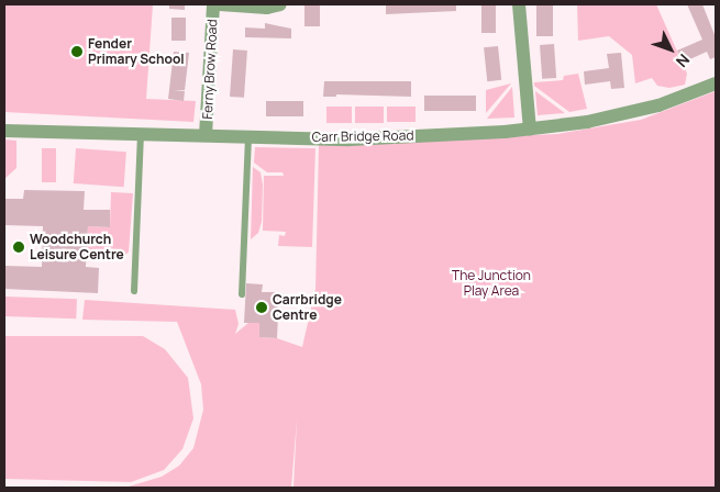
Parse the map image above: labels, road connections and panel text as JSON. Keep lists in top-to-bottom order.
{
  "streets": {
    "street": ["Ferny Brow Road", "Carr Bridge Road"]
  },
  "crossings": [
    ["Ferny Brow Road", "Carr Bridge Road"]
  ],
  "parks": ["The Junction Play Area"],
  "places": ["Fender Primary School", "Woodchurch Leisure Centre", "Carrbridge Centre"],
  "north": "bottom right"
}
